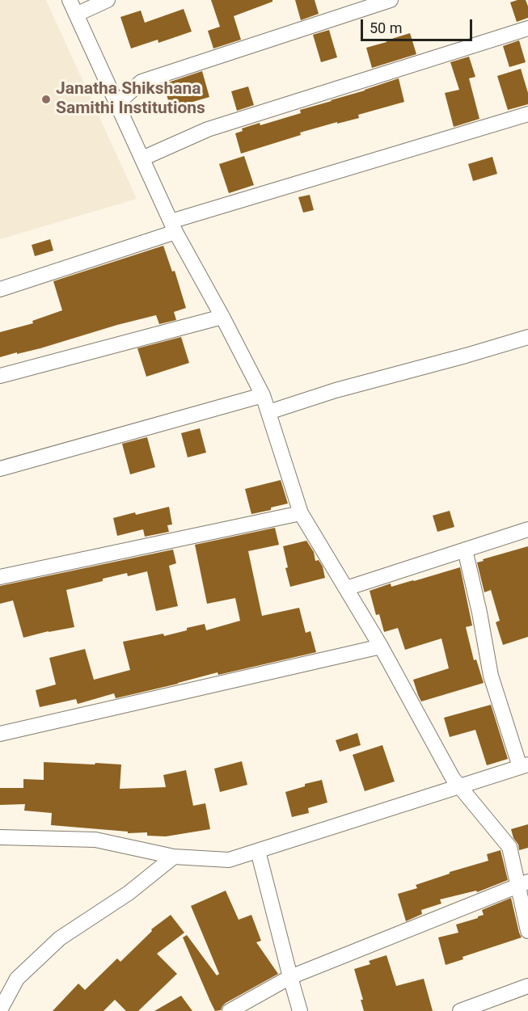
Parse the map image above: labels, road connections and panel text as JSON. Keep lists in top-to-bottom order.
{
  "places": ["Janatha Shikshana Samithi Institutions"],
  "scale_bar": "50 m"
}
